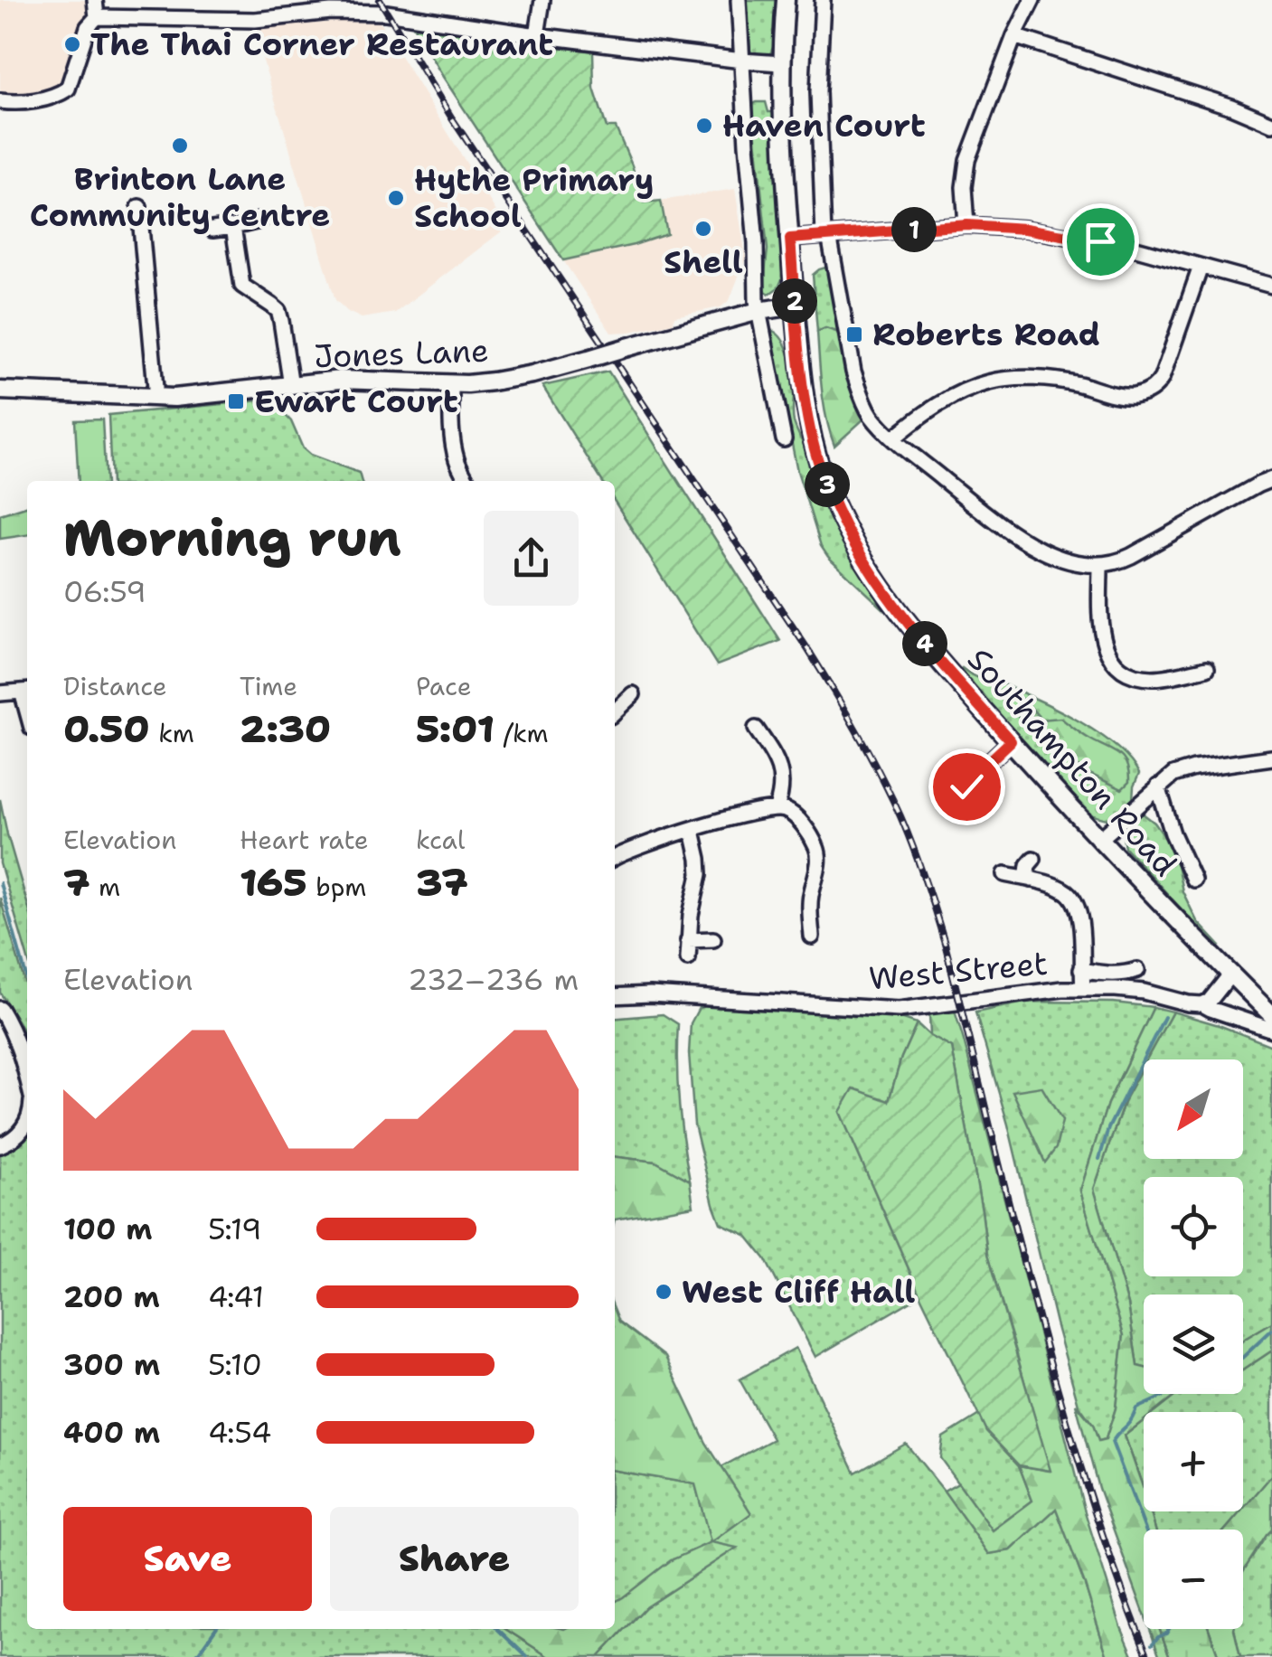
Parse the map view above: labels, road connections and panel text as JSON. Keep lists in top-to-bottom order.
{
  "streets": {
    "street": ["Jones Lane", "Southampton Road", "West Street"]
  },
  "crossings": [
    ["Jones Lane", "Southampton Road"]
  ],
  "places": {
    "other": [
      "The Thai Corner Restaurant",
      "Haven Court",
      "Brinton Lane Community Centre",
      "Hythe Primary School",
      "Shell",
      "West Cliff Hall"
    ],
    "transit": ["Roberts Road", "Ewart Court"]
  },
  "north": "bottom left",
  "page": {
    "pins": [
      "1",
      "2",
      "3",
      "4"
    ],
    "heading": ["Morning run", "06:59"],
    "stats": [
      ["Distance", "0.50 km"],
      ["Time", "2:30"],
      ["Pace", "5:01 /km"],
      ["Elevation", "7 m"],
      ["Heart rate", "165 bpm"],
      ["kcal", "37"]
    ],
    "chart": ["Elevation", "232–236 m"],
    "map_buttons": ["+", "−"],
    "list": [
      {
        "name": "100 m",
        "note": "5:19"
      },
      {
        "name": "200 m",
        "note": "4:41"
      },
      {
        "name": "300 m",
        "note": "5:10"
      },
      {
        "name": "400 m",
        "note": "4:54"
      }
    ],
    "buttons": ["Save", "Share"]
  }
}
